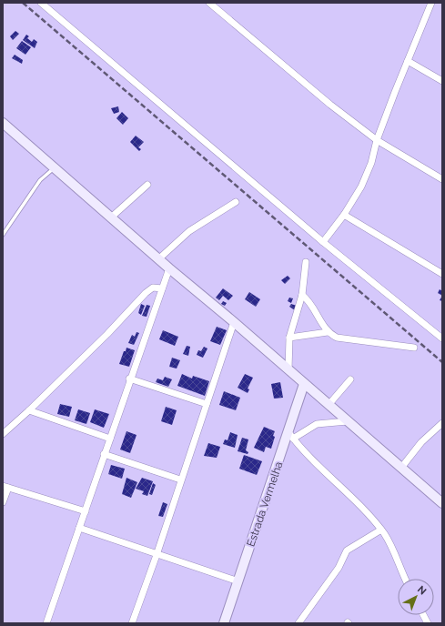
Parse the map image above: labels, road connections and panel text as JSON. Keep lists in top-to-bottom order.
{
  "streets": {
    "street": ["Estrada Vermelha"]
  },
  "north": "top right"
}
